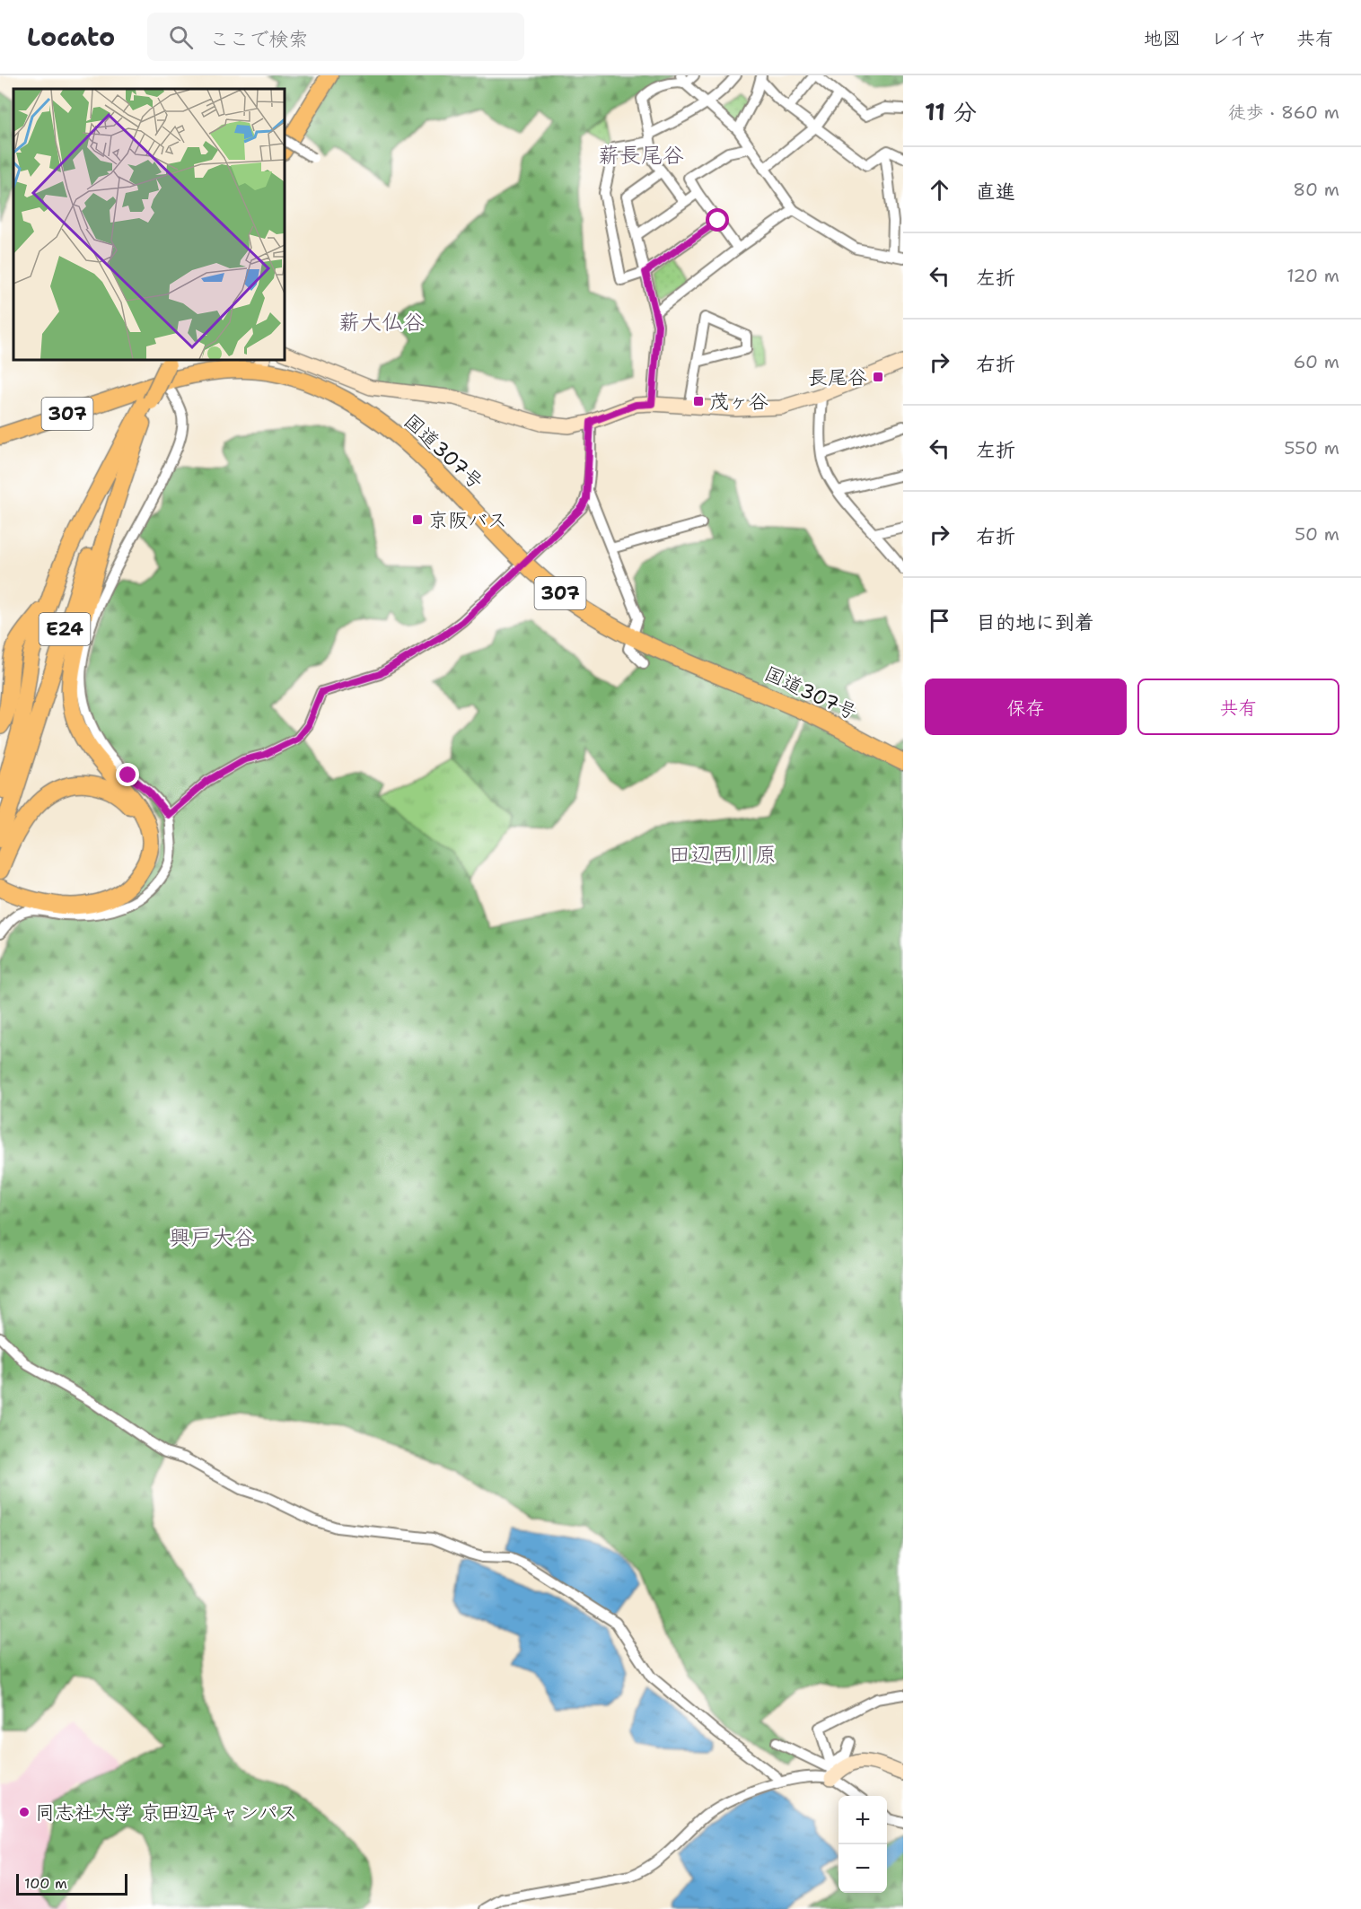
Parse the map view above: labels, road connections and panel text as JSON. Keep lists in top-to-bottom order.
{
  "streets": {
    "highway": ["307", "国道307号", "E24"]
  },
  "crossings": [
    ["国道307号", "E24"]
  ],
  "districts": [
    "薪長尾谷",
    "薪大仏谷",
    "田辺西川原",
    "興戸大谷"
  ],
  "places": {
    "transit": ["長尾谷", "茂ヶ谷", "京阪バス"],
    "other": ["同志社大学 京田辺キャンパス"]
  },
  "scale_bar": "100 m",
  "page": {
    "header": "Locato",
    "search": "ここで検索",
    "nav": ["地図", "レイヤ", "共有"],
    "heading": ["11 分", "徒歩 · 860 m"],
    "list": [
      ["直進", "80 m"],
      ["左折", "120 m"],
      ["右折", "60 m"],
      ["左折", "550 m"],
      ["右折", "50 m"],
      "目的地に到着"
    ],
    "buttons": ["保存", "共有"],
    "map_buttons": ["+", "−"],
    "scale": "100 m"
  }
}
